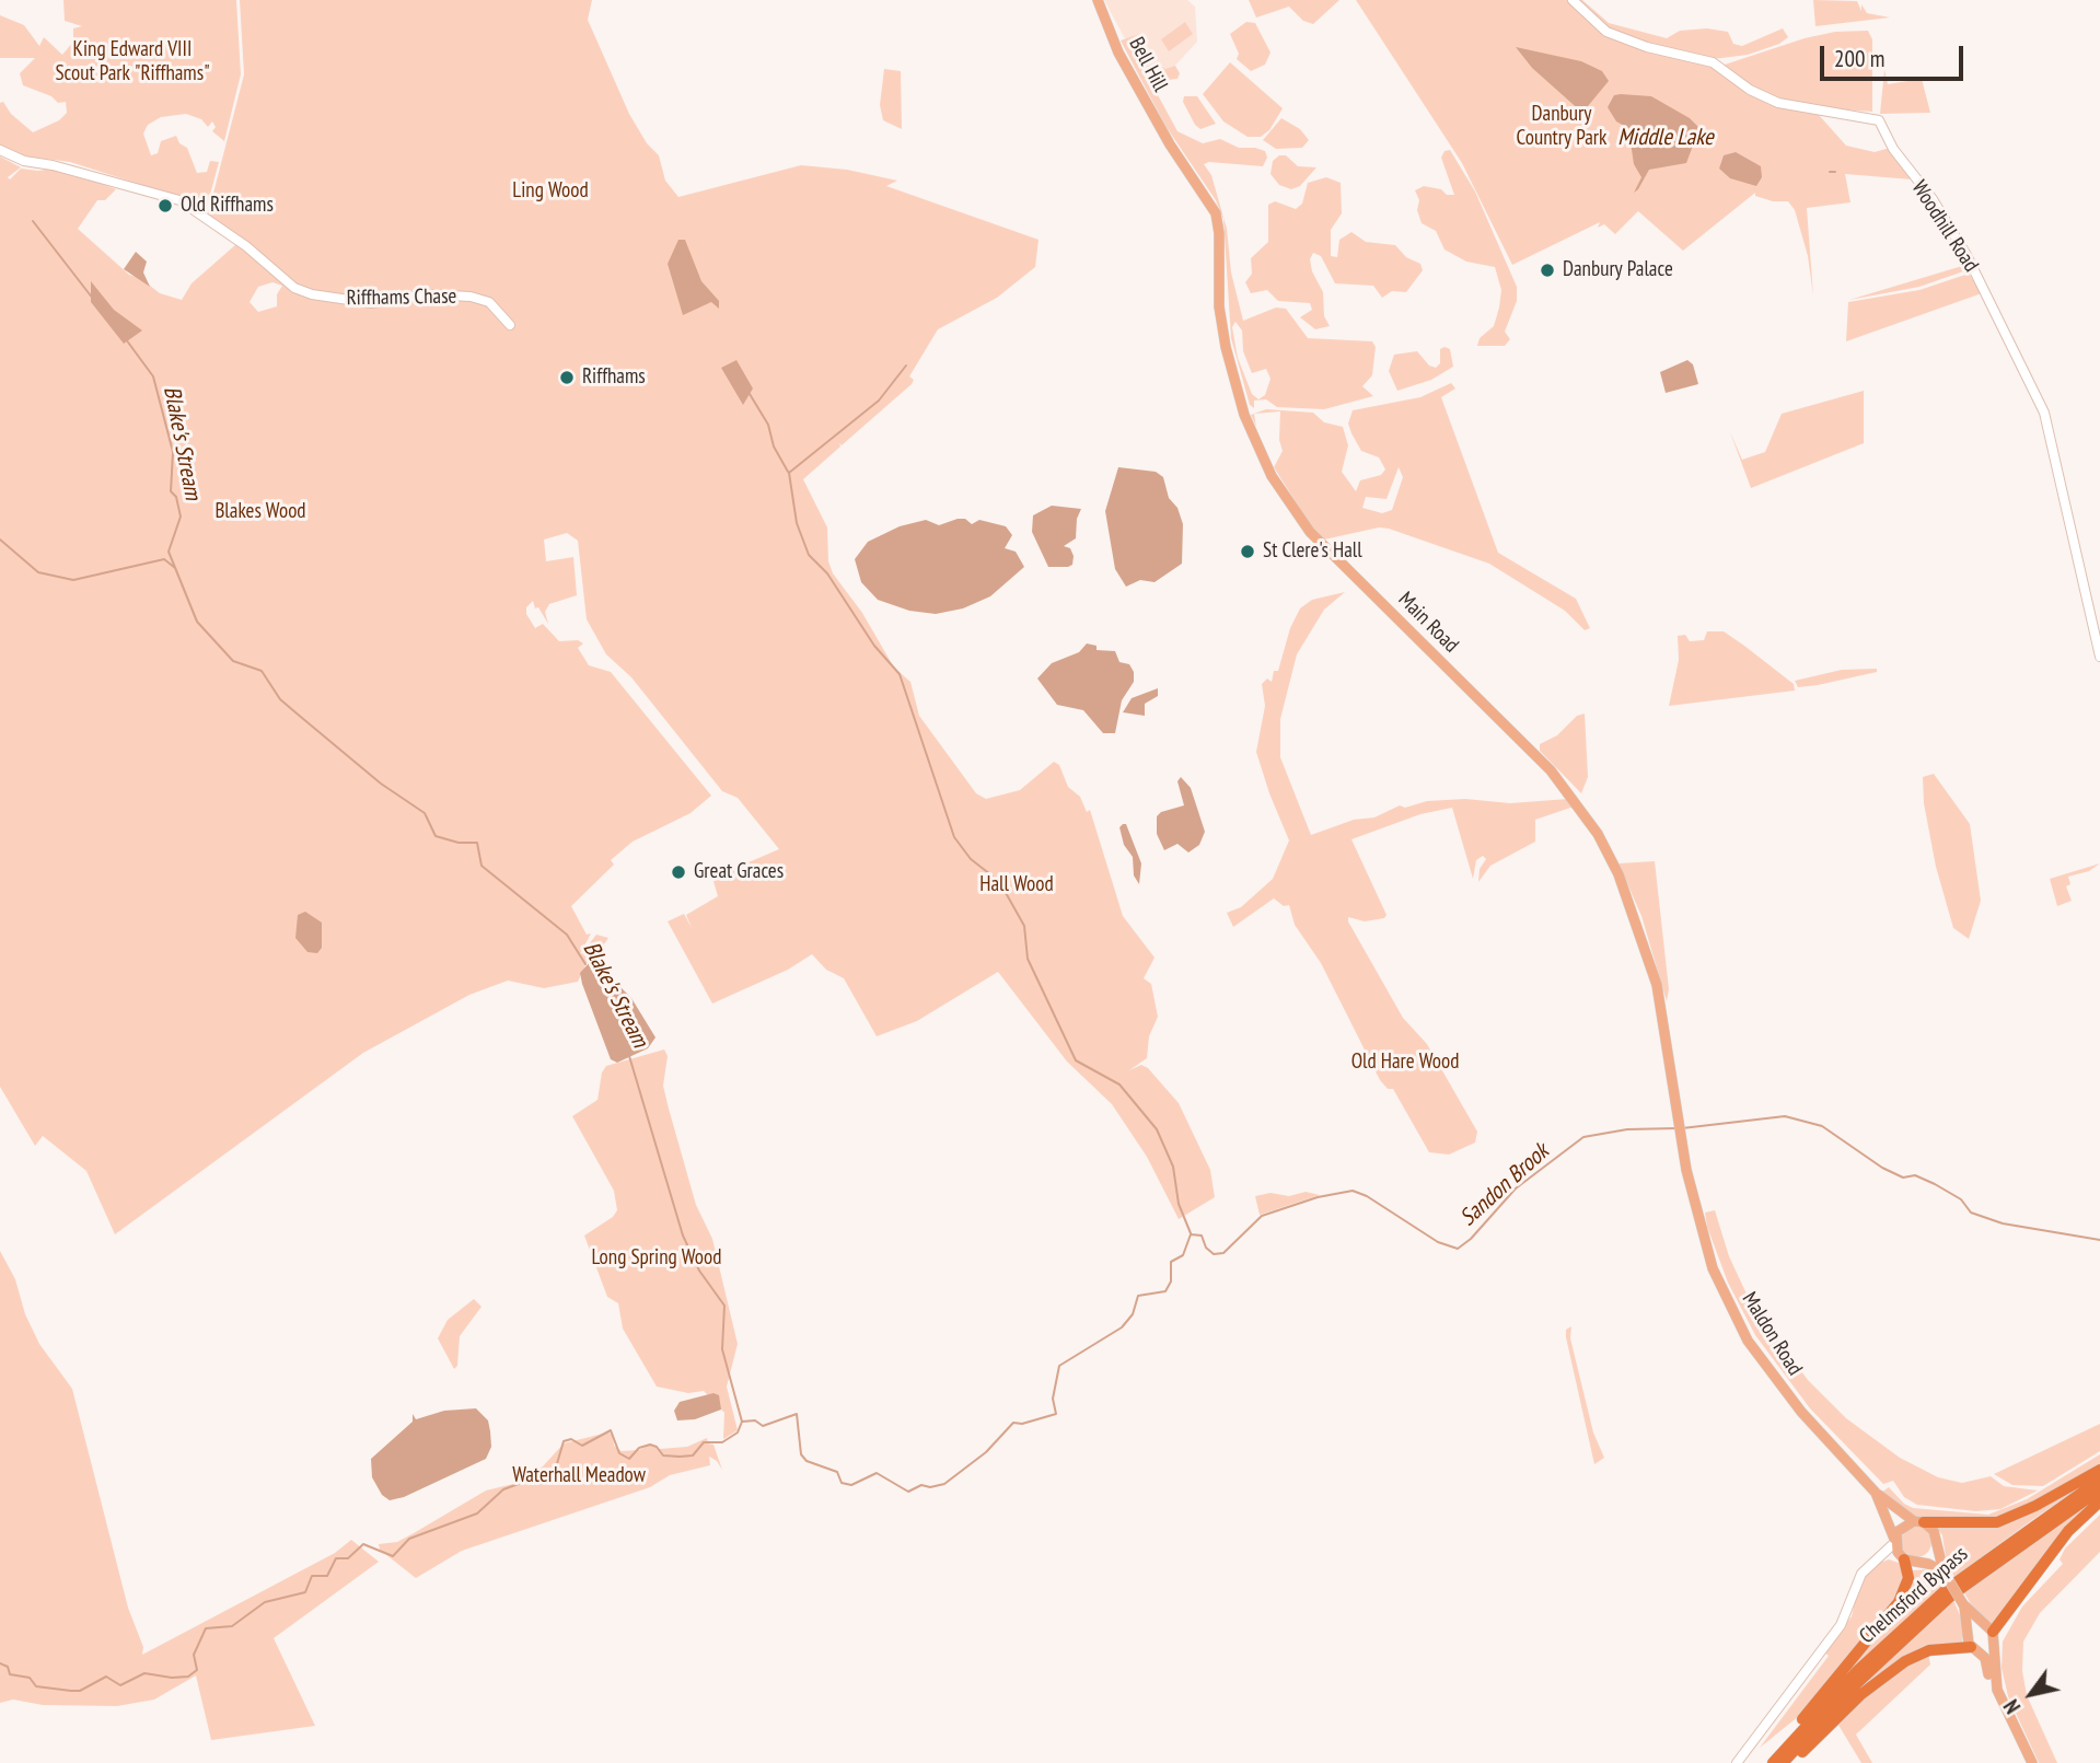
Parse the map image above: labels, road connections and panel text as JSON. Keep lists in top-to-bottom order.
{
  "streets": {
    "highway": ["Chelmsford Bypass"],
    "main road": ["Bell Hill", "Main Road", "Maldon Road"],
    "street": ["Woodhill Road", "Riffhams Chase"]
  },
  "crossings": [
    ["Bell Hill", "Main Road"],
    ["Main Road", "Maldon Road"]
  ],
  "water": ["Middle Lake", "Blake's Stream", "Sandon Brook"],
  "parks": [
    "King Edward VIII Scout Park \"Riffhams\"",
    "Danbury Country Park",
    "Ling Wood",
    "Blakes Wood",
    "Hall Wood",
    "Old Hare Wood",
    "Long Spring Wood",
    "Waterhall Meadow"
  ],
  "places": [
    "Old Riffhams",
    "Danbury Palace",
    "Riffhams",
    "St Clere's Hall",
    "Great Graces"
  ],
  "scale_bar": "200 m",
  "north": "bottom left"
}
